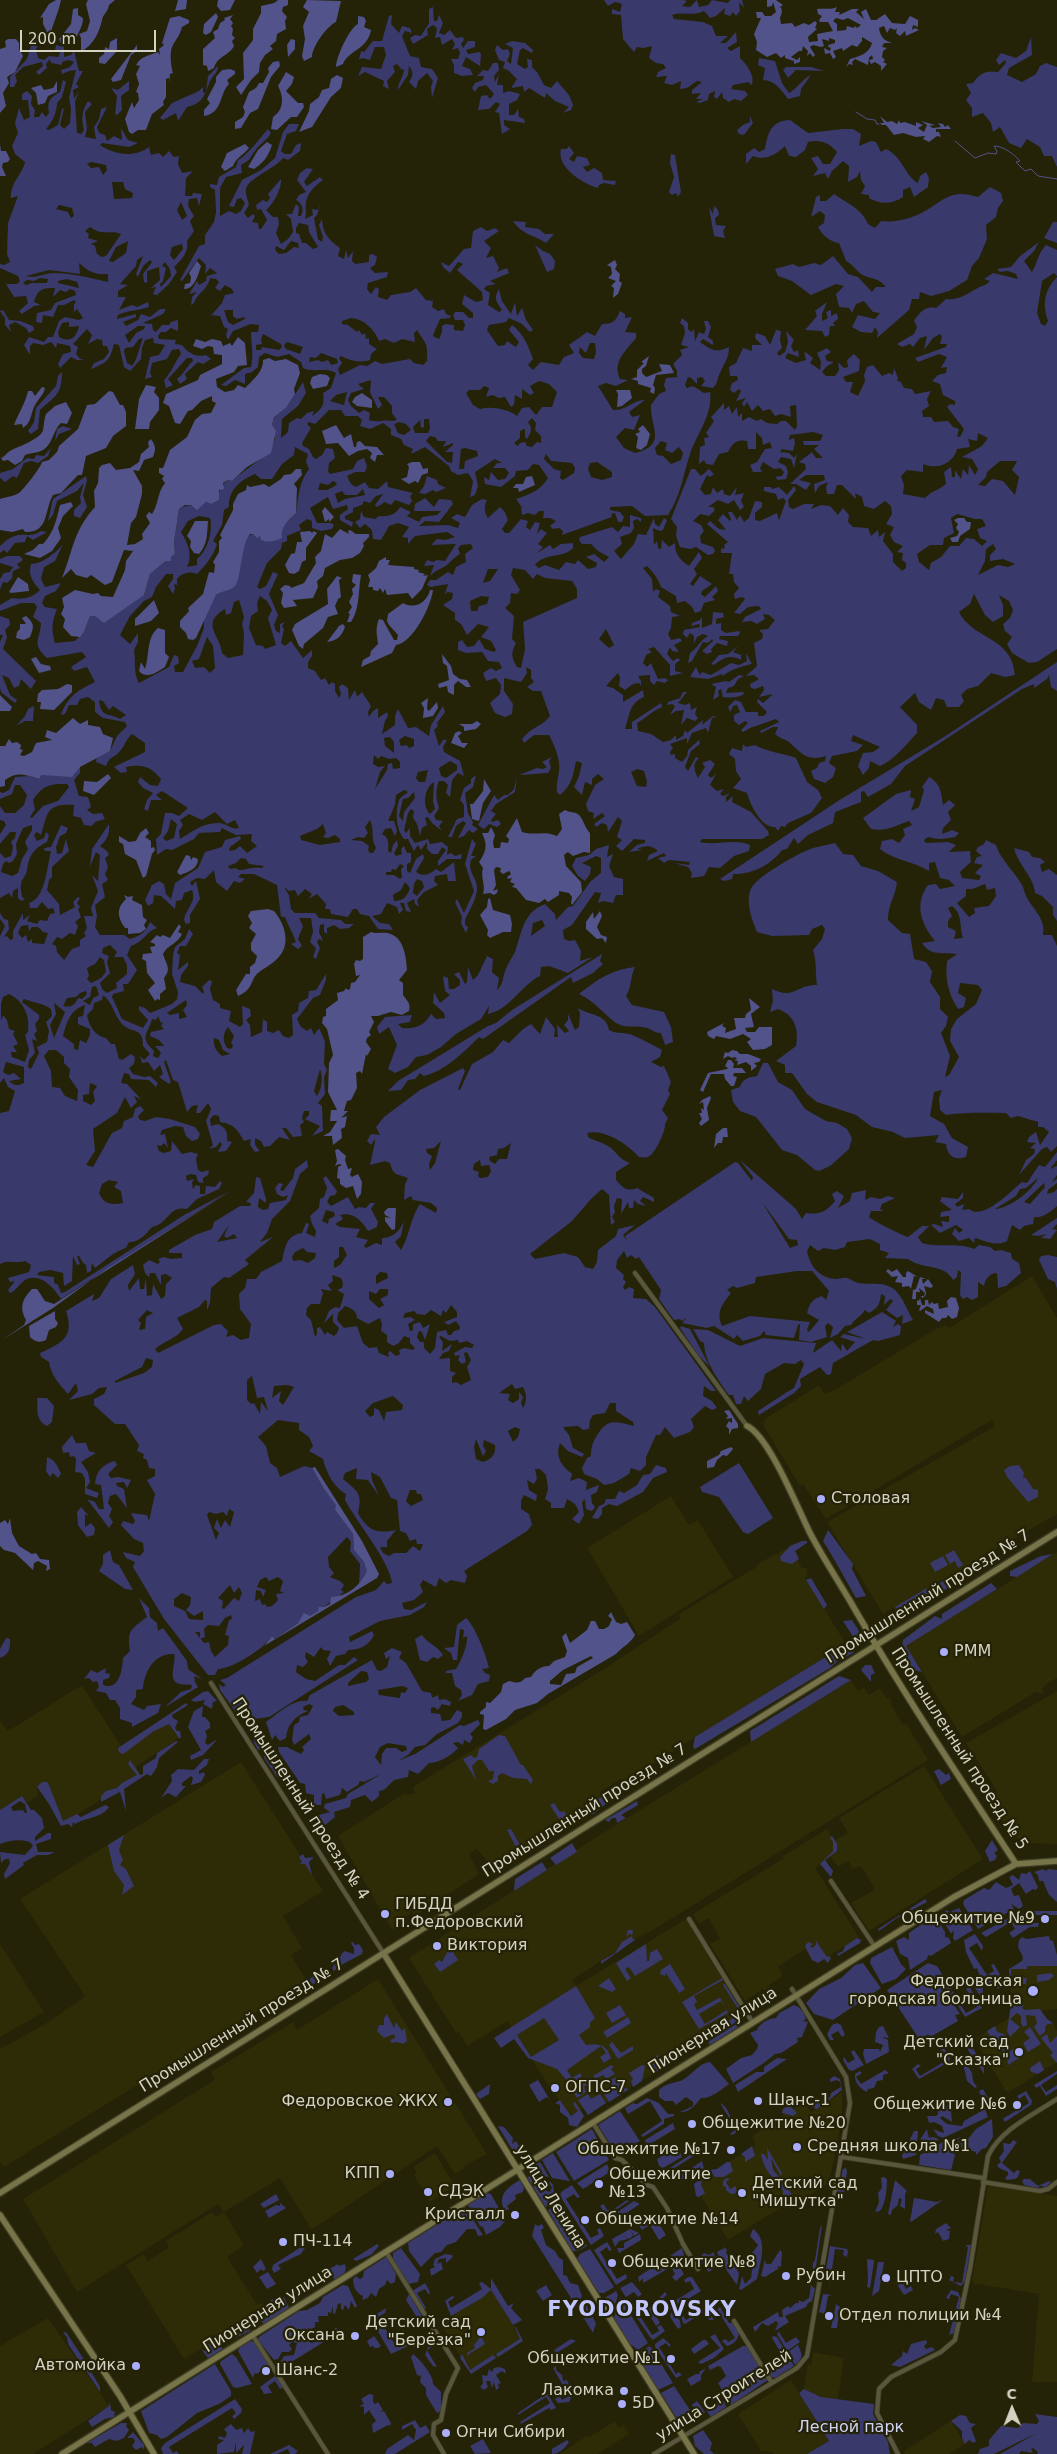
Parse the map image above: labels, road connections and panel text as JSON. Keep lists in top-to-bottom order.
{
  "streets": {
    "street": [
      "Промышленный проезд № 7",
      "Промышленный проезд № 5",
      "Промышленный проезд № 4",
      "Пионерная улица",
      "улица Ленина",
      "улица Строителей"
    ]
  },
  "crossings": [
    ["Промышленный проезд № 7", "Промышленный проезд № 5"],
    ["Промышленный проезд № 7", "Промышленный проезд № 4"],
    ["Промышленный проезд № 7", "улица Ленина"],
    ["Промышленный проезд № 5", "Пионерная улица"],
    ["Промышленный проезд № 4", "улица Ленина"],
    ["Пионерная улица", "улица Ленина"],
    ["Пионерная улица", "улица Строителей"],
    ["улица Ленина", "улица Строителей"]
  ],
  "districts": ["FYODOROVSKY"],
  "parks": ["Лесной парк"],
  "places": [
    "Столовая",
    "РММ",
    "ГИБДД п.Федоровский",
    "Общежитие №9",
    "Виктория",
    "Федоровская городская больница",
    "Детский сад \"Сказка\"",
    "ОГПС-7",
    "Шанс-1",
    "Федоровское ЖКХ",
    "Общежитие №6",
    "Общежитие №20",
    "Средняя школа №1",
    "Общежитие №17",
    "КПП",
    "Общежитие №13",
    "СДЭК",
    "Детский сад \"Мишутка\"",
    "Кристалл",
    "Общежитие №14",
    "ПЧ-114",
    "Общежитие №8",
    "Рубин",
    "ЦПТО",
    "Отдел полиции №4",
    "Детский сад \"Берёзка\"",
    "Оксана",
    "Общежитие №1",
    "Автомойка",
    "Шанс-2",
    "Лакомка",
    "5D",
    "Огни Сибири"
  ],
  "scale_bar": "200 m",
  "north": "top"
}
